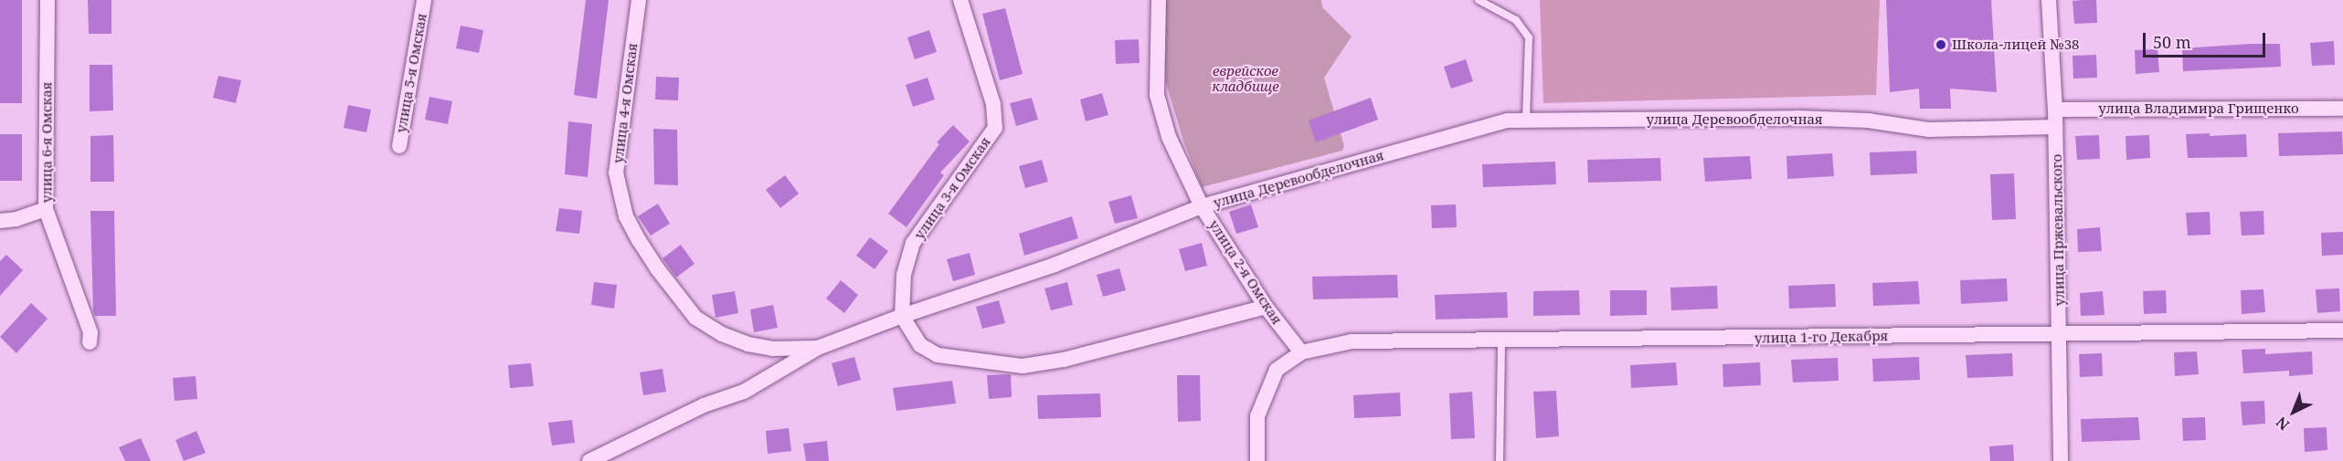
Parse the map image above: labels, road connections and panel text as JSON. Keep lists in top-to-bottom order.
{
  "streets": {
    "street": [
      "улица 5-я Омская",
      "улица 4-я Омская",
      "улица Владимира Грищенко",
      "улица Деревообделочная",
      "улица 6-я Омская",
      "улица 3-я Омская",
      "улица Пржевальского",
      "улица 2-я Омская",
      "улица 1-го Декабря"
    ]
  },
  "crossings": [
    ["улица 4-я Омская", "улица Деревообделочная"],
    ["улица Владимира Грищенко", "улица Пржевальского"],
    ["улица Деревообделочная", "улица 3-я Омская"],
    ["улица Деревообделочная", "улица Пржевальского"],
    ["улица Деревообделочная", "улица 2-я Омская"],
    ["улица Пржевальского", "улица 1-го Декабря"],
    ["улица 2-я Омская", "улица 1-го Декабря"]
  ],
  "parks": ["еврейское кладбище"],
  "places": ["Школа-лицей №38"],
  "scale_bar": "50 m",
  "north": "bottom left"
}
